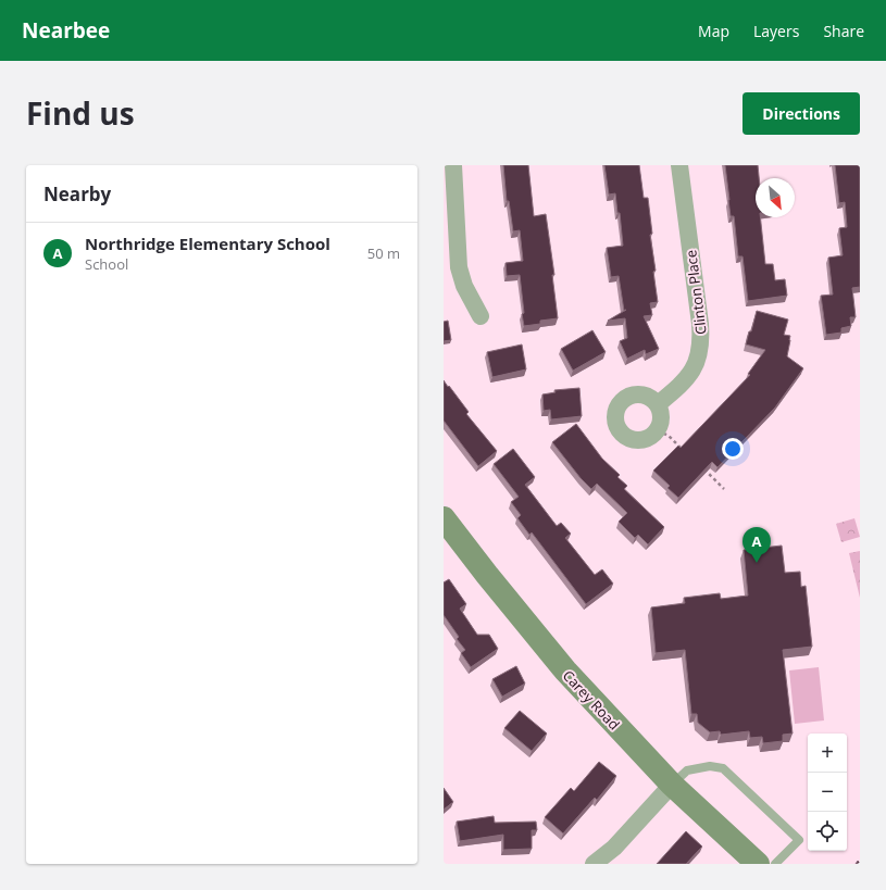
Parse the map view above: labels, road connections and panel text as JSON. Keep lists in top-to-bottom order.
{
  "streets": {
    "street": ["Clinton Place", "Carey Road"]
  },
  "north": "bottom right",
  "page": {
    "header": "Nearbee",
    "nav": ["Map", "Layers", "Share"],
    "title": "Find us",
    "buttons": "Directions",
    "heading": "Nearby",
    "list": [
      {
        "mark": "A",
        "name": "Northridge Elementary School",
        "note": "School",
        "value": "50 m"
      }
    ],
    "pins": "A",
    "map_buttons": ["+", "−"]
  }
}
